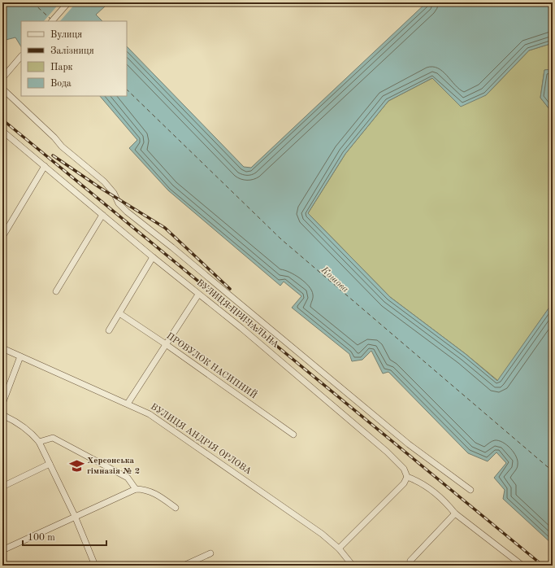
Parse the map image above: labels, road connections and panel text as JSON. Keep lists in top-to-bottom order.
{
  "streets": {
    "street": ["ВУЛИЦЯ ПРИЧАЛЬНА", "ПРОВУЛОК НАСИПНИЙ", "ВУЛИЦЯ АНДРІЯ ОРЛОВА"]
  },
  "water": ["Кошова"],
  "places": {
    "school or university": ["Херсонська гімназія № 2"]
  },
  "legend": [
    "Вулиця",
    "Залізниця",
    "Парк",
    "Вода"
  ],
  "scale_bar": "100 m"
}
